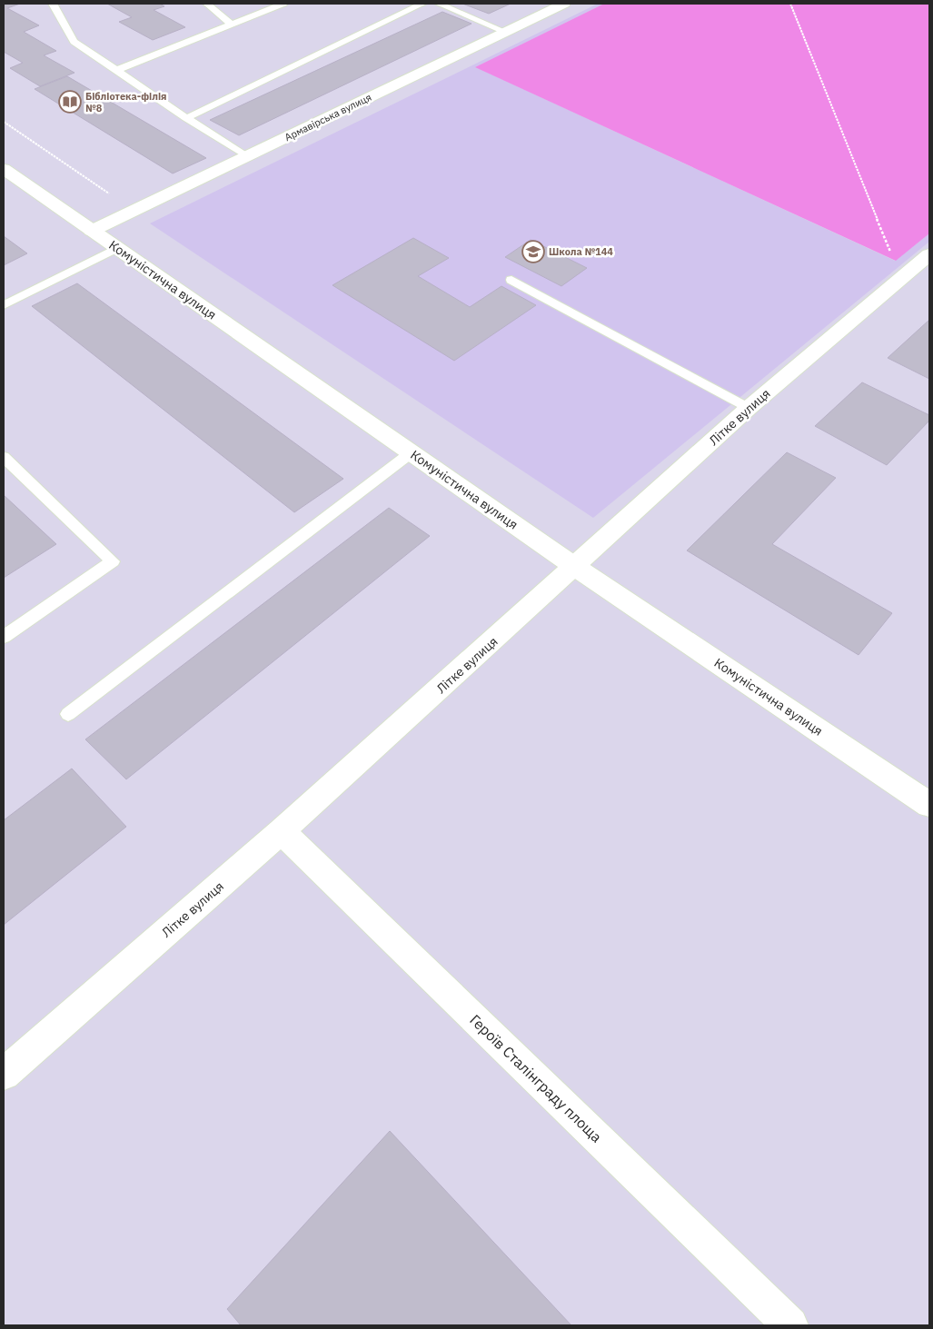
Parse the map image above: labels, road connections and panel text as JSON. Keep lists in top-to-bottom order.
{
  "streets": {
    "street": [
      "Армавірська вулиця",
      "Комуністична вулиця",
      "Літке вулиця",
      "Героїв Сталінграду площа"
    ]
  },
  "crossings": [
    ["Армавірська вулиця", "Комуністична вулиця"],
    ["Комуністична вулиця", "Літке вулиця"],
    ["Літке вулиця", "Героїв Сталінграду площа"]
  ],
  "places": {
    "library": ["Бібліотека-філія №8"],
    "school or university": ["Школа №144"]
  }
}
